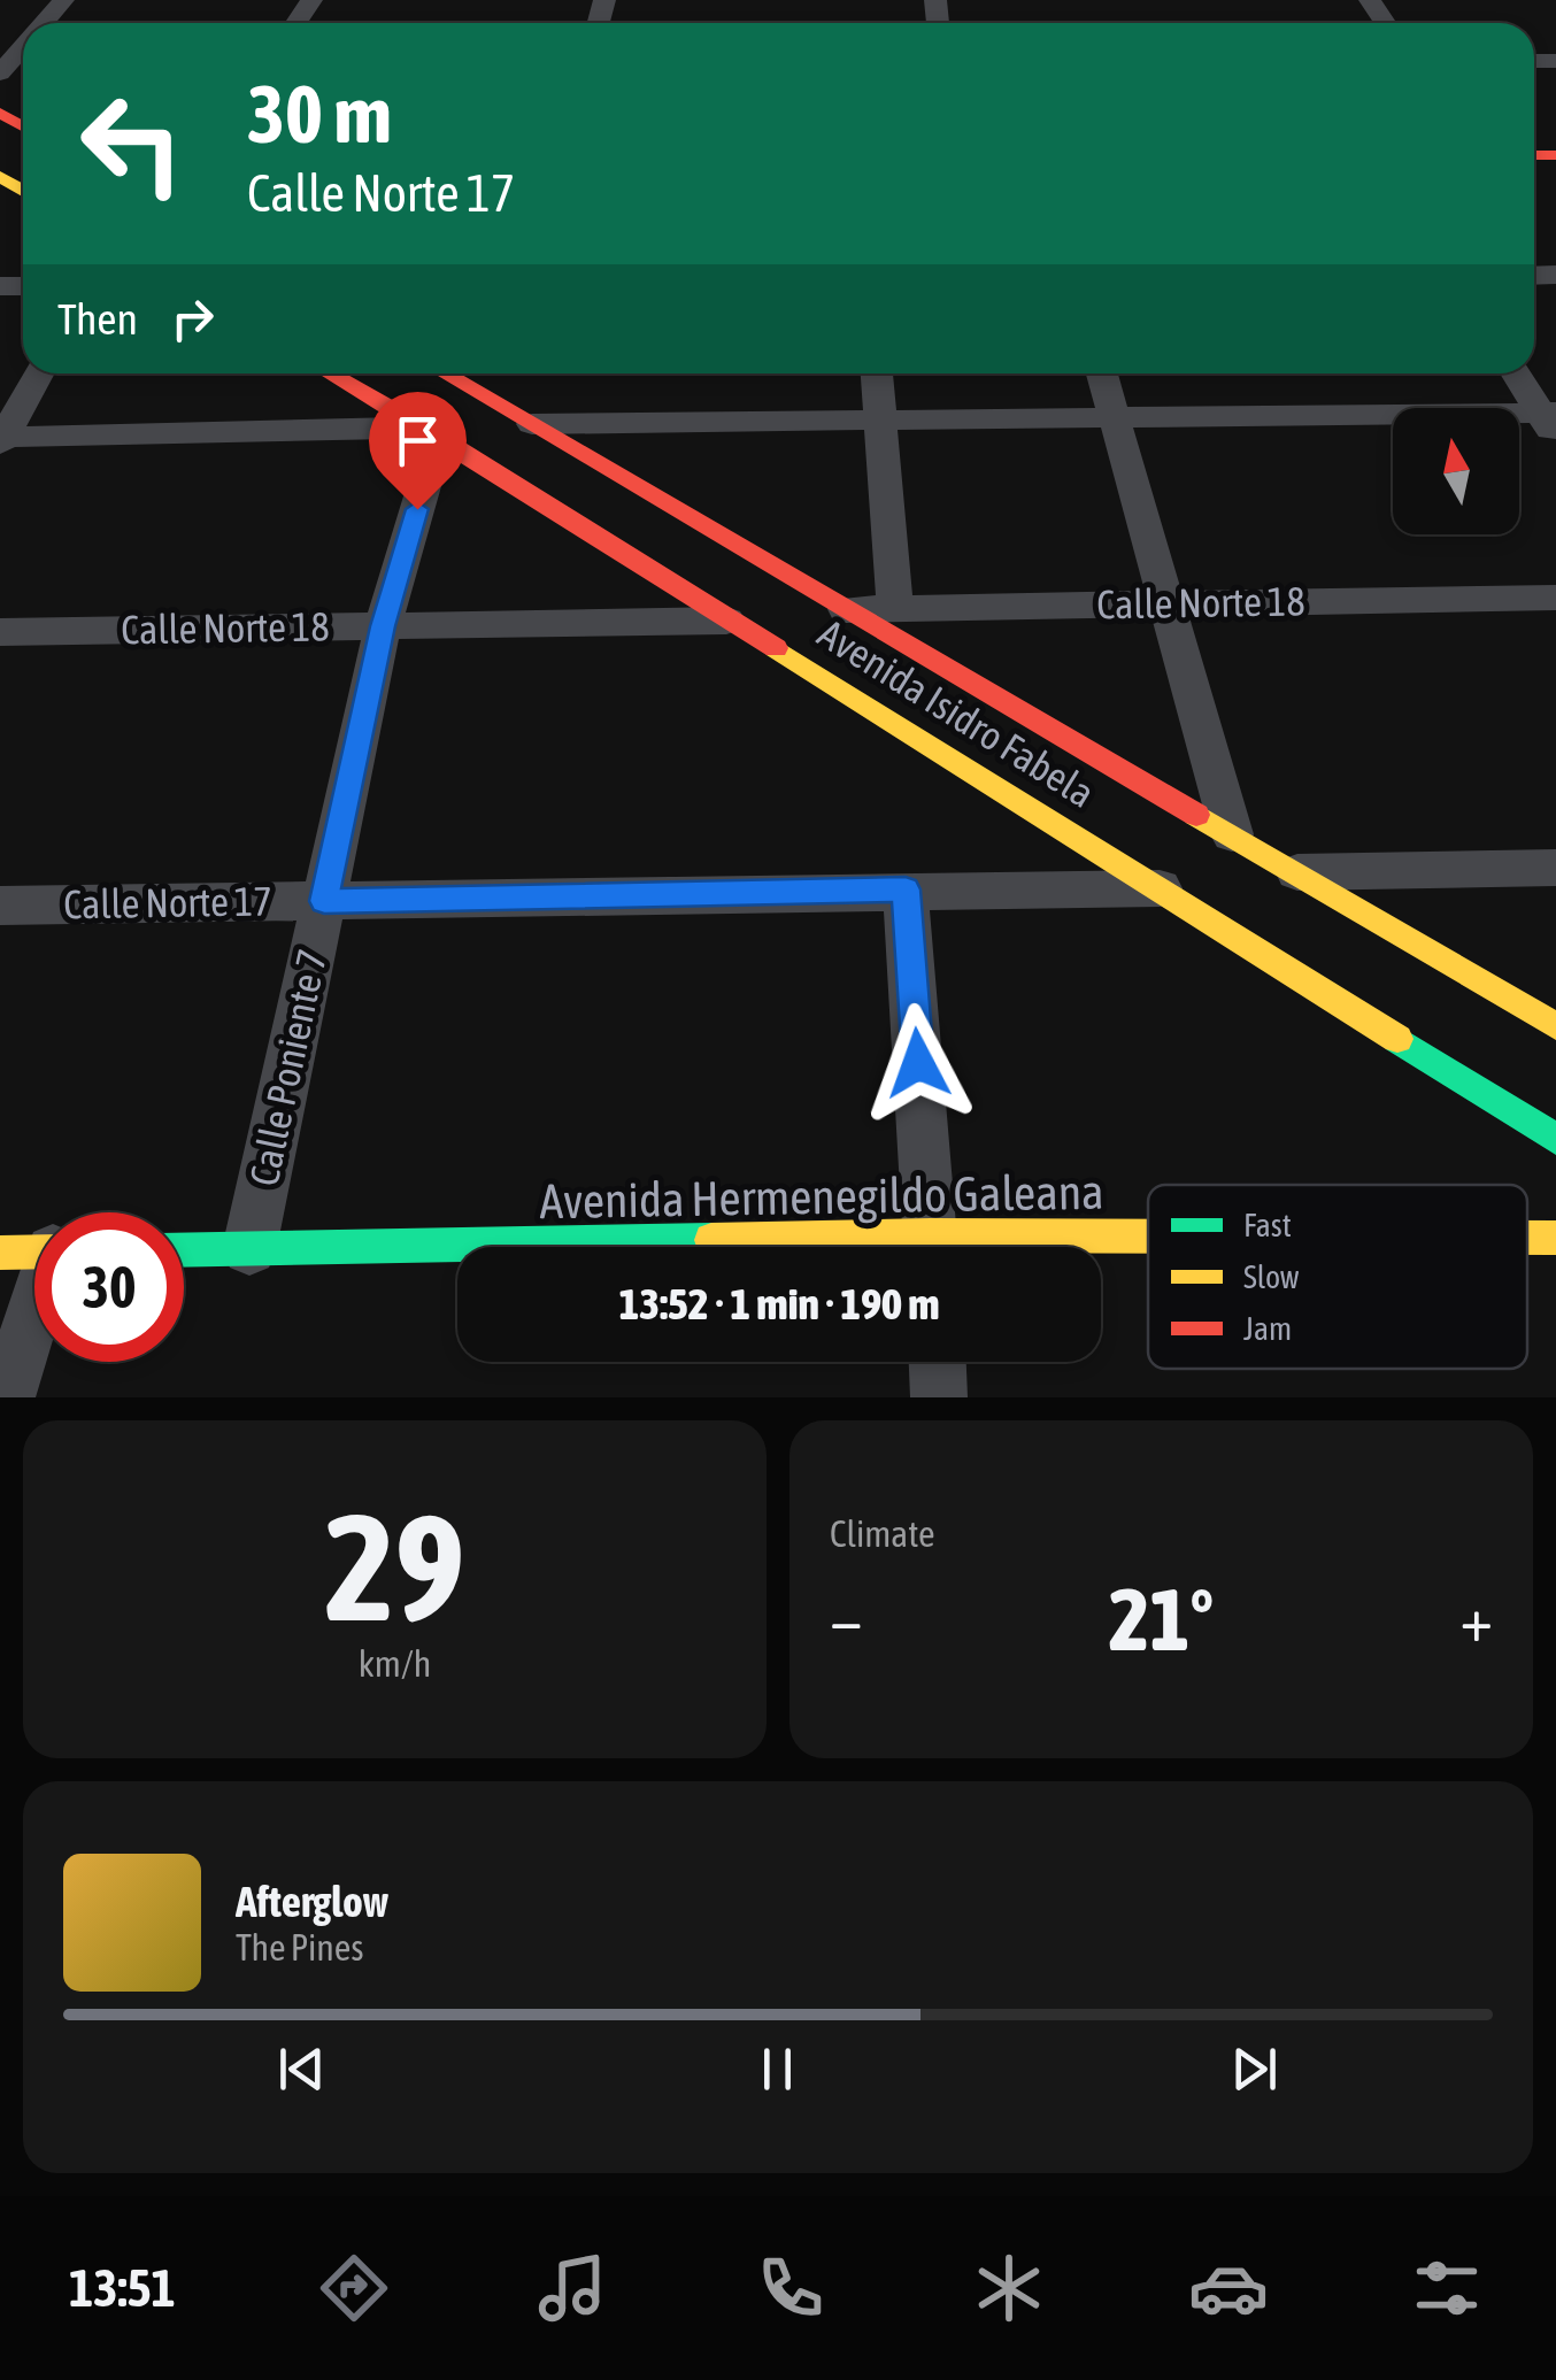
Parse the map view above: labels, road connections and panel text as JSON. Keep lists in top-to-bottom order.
{
  "streets": {
    "street": [
      "Calle Norte 18",
      "Avenida Isidro Fabela",
      "Calle Norte 17",
      "Calle Poniente 7",
      "Avenida Hermenegildo Galeana"
    ]
  },
  "crossings": [
    ["Calle Norte 18", "Avenida Isidro Fabela"],
    ["Calle Norte 18", "Calle Poniente 7"],
    ["Avenida Isidro Fabela", "Calle Norte 17"],
    ["Avenida Isidro Fabela", "Calle Poniente 7"],
    ["Calle Norte 17", "Calle Poniente 7"],
    ["Calle Poniente 7", "Avenida Hermenegildo Galeana"]
  ],
  "legend": ["Fast", "Slow", "Jam"],
  "north": "top",
  "page": {
    "turn": ["30 m", "Calle Norte 17"],
    "then": "Then",
    "limit": "30",
    "trip": "13:52 · 1 min · 190 m",
    "tile": [
      ["29", "km/h"],
      "Climate"
    ],
    "heat": ["−", "21°", "+"],
    "song": ["Afterglow", "The Pines"],
    "tabs": "13:51"
  }
}
